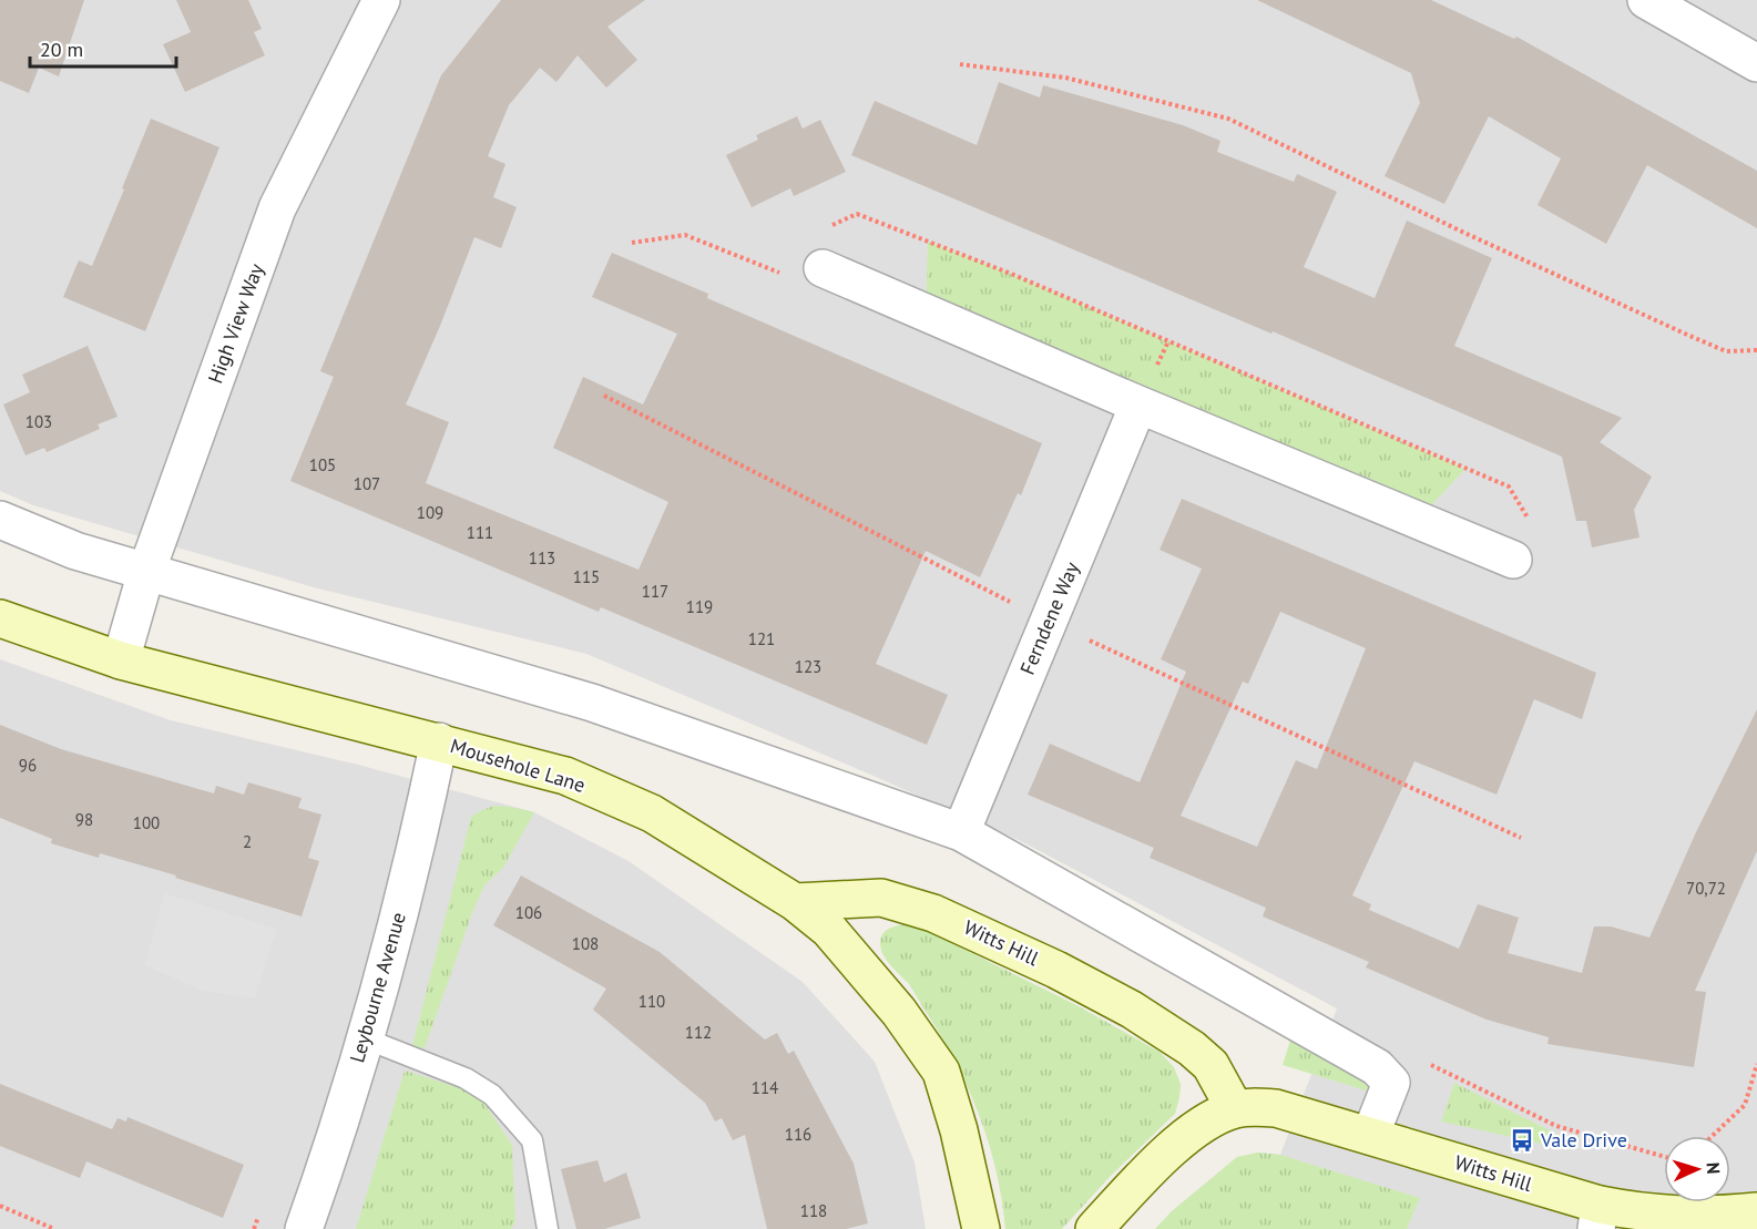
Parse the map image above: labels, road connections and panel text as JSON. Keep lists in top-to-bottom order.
{
  "streets": {
    "street": [
      "High View Way",
      "Ferndene Way",
      "Mousehole Lane",
      "Witts Hill",
      "Leybourne Avenue"
    ]
  },
  "crossings": [
    ["High View Way", "Mousehole Lane"],
    ["Mousehole Lane", "Witts Hill"],
    ["Mousehole Lane", "Leybourne Avenue"]
  ],
  "places": {
    "bus stop": ["Vale Drive"]
  },
  "house_numbers": [
    "103",
    "105",
    "107",
    "109",
    "111",
    "113",
    "115",
    "117",
    "119",
    "121",
    "123",
    "96",
    "98",
    "100",
    "2",
    "70,72",
    "106",
    "108",
    "110",
    "112",
    "114",
    "116",
    "118"
  ],
  "scale_bar": "20 m",
  "north": "right"
}
